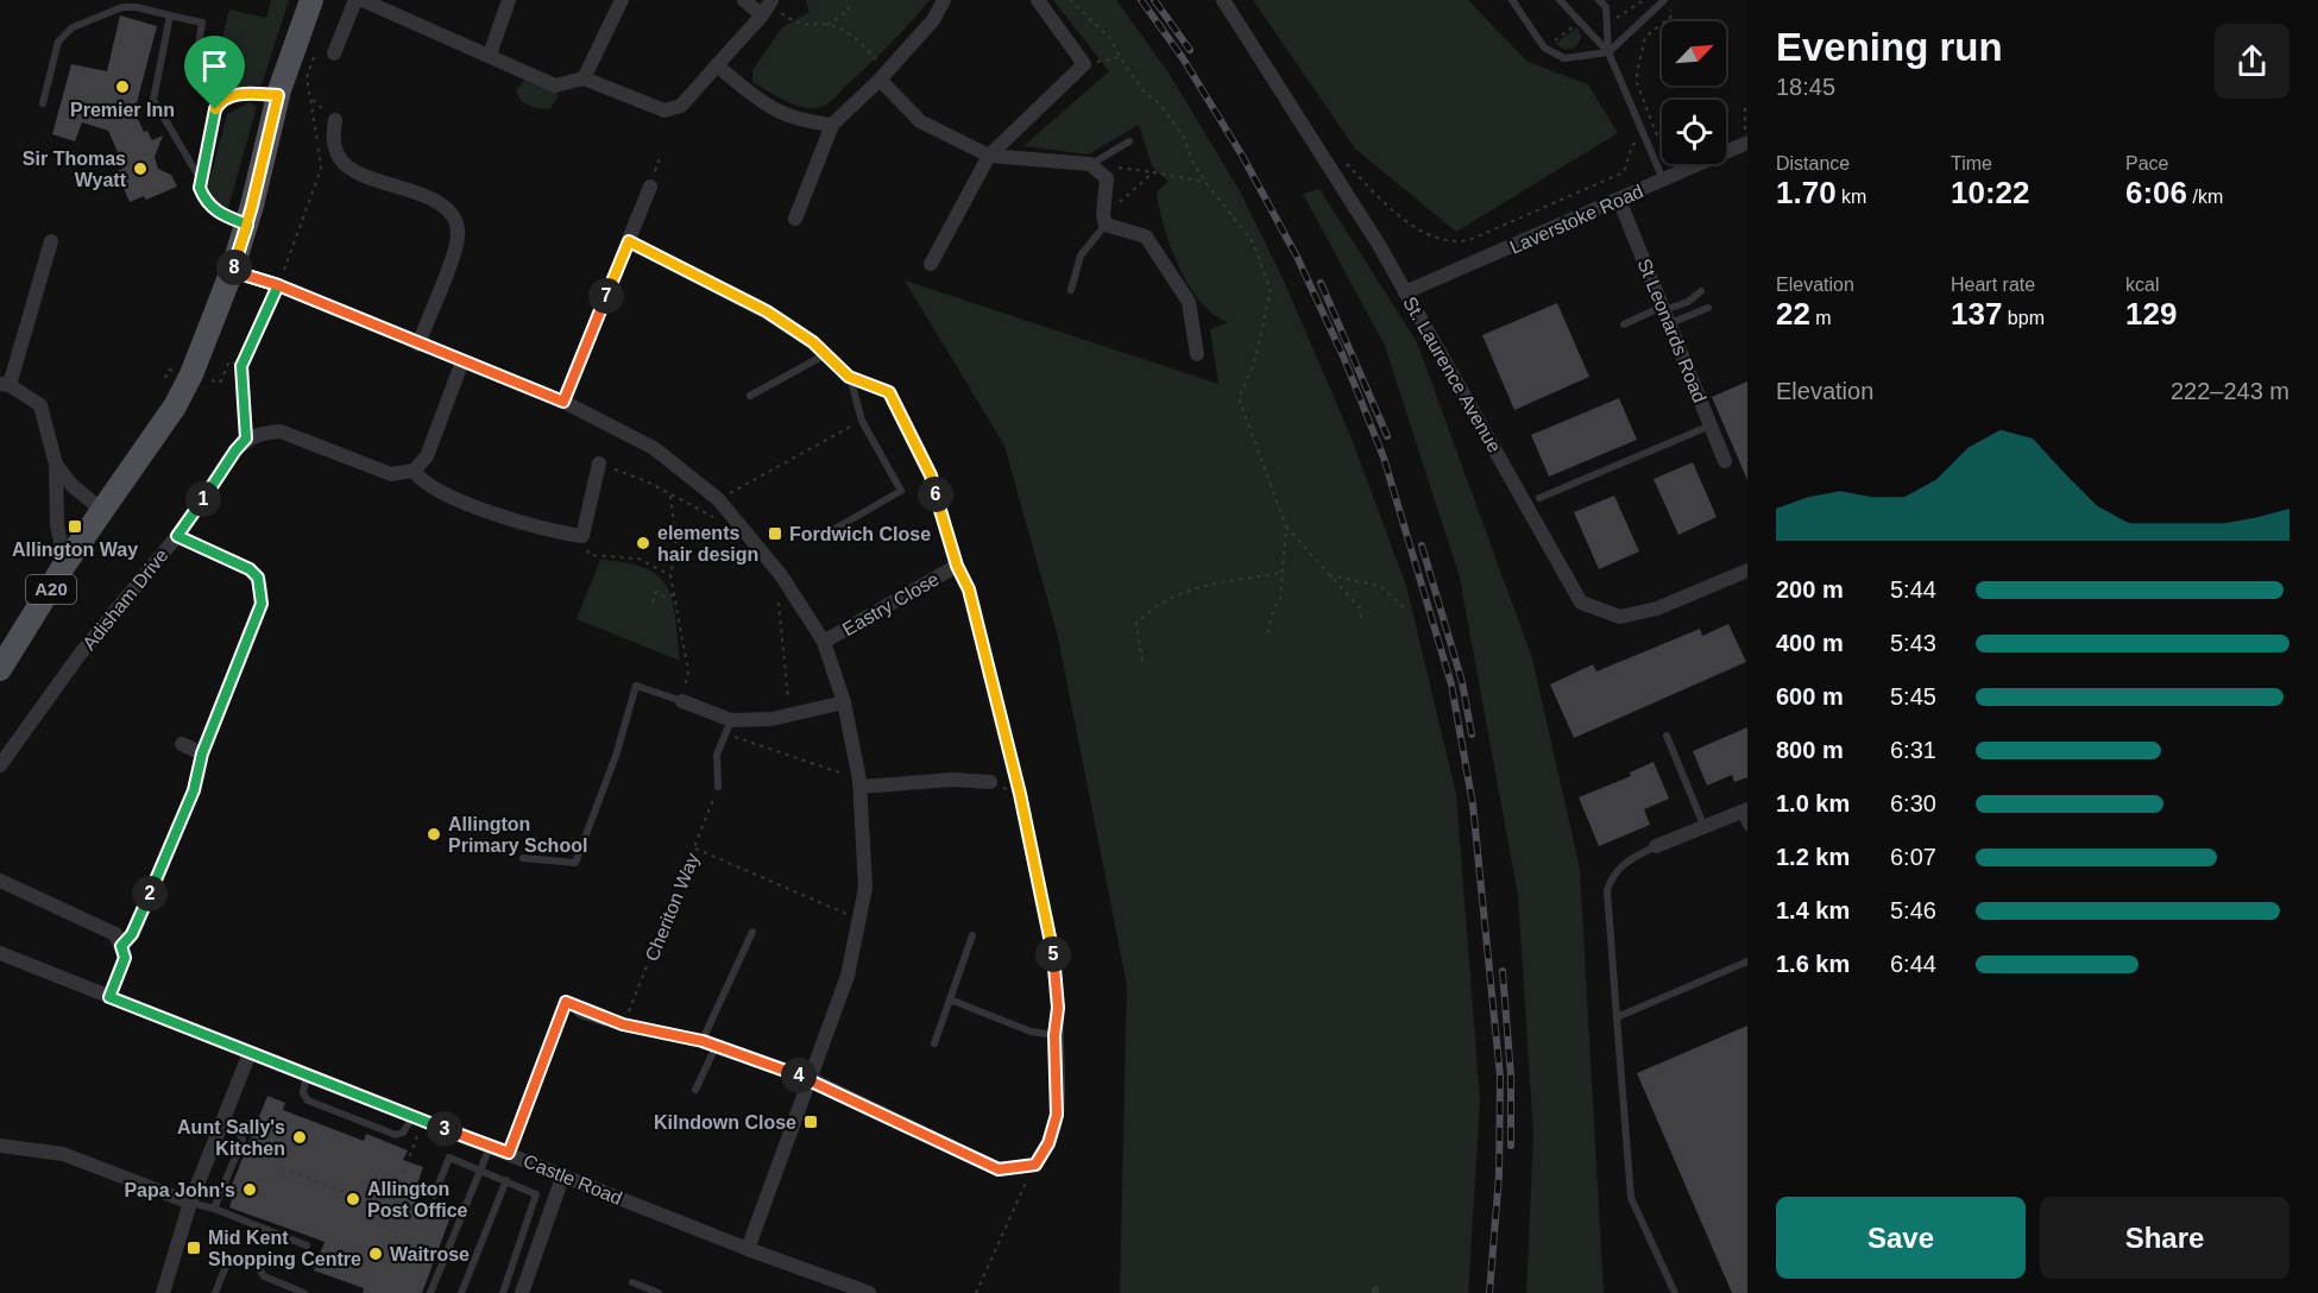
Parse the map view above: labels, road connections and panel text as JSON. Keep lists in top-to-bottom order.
{
  "streets": {
    "main road": ["A20"],
    "street": [
      "Laverstoke Road",
      "St Leonards Road",
      "St. Laurence Avenue",
      "Adisham Drive",
      "Eastry Close",
      "Castle Road"
    ],
    "path": ["Cheriton Way"]
  },
  "crossings": [
    ["Laverstoke Road", "St Leonards Road"],
    ["Laverstoke Road", "St. Laurence Avenue"]
  ],
  "places": {
    "other": [
      "Premier Inn",
      "Sir Thomas Wyatt",
      "elements hair design",
      "Allington Primary School",
      "Aunt Sally's Kitchen",
      "Papa John's",
      "Allington Post Office",
      "Waitrose"
    ],
    "transit": [
      "Allington Way",
      "Fordwich Close",
      "Kilndown Close",
      "Mid Kent Shopping Centre"
    ]
  },
  "north": "top right",
  "page": {
    "heading": ["Evening run", "18:45"],
    "stats": [
      ["Distance", "1.70 km"],
      ["Time", "10:22"],
      ["Pace", "6:06 /km"],
      ["Elevation", "22 m"],
      ["Heart rate", "137 bpm"],
      ["kcal", "129"]
    ],
    "pins": [
      "8",
      "7",
      "6",
      "1",
      "2",
      "5",
      "4",
      "3"
    ],
    "chart": ["Elevation", "222–243 m"],
    "list": [
      {
        "name": "200 m",
        "note": "5:44"
      },
      {
        "name": "400 m",
        "note": "5:43"
      },
      {
        "name": "600 m",
        "note": "5:45"
      },
      {
        "name": "800 m",
        "note": "6:31"
      },
      {
        "name": "1.0 km",
        "note": "6:30"
      },
      {
        "name": "1.2 km",
        "note": "6:07"
      },
      {
        "name": "1.4 km",
        "note": "5:46"
      },
      {
        "name": "1.6 km",
        "note": "6:44"
      }
    ],
    "buttons": ["Save", "Share"]
  }
}
